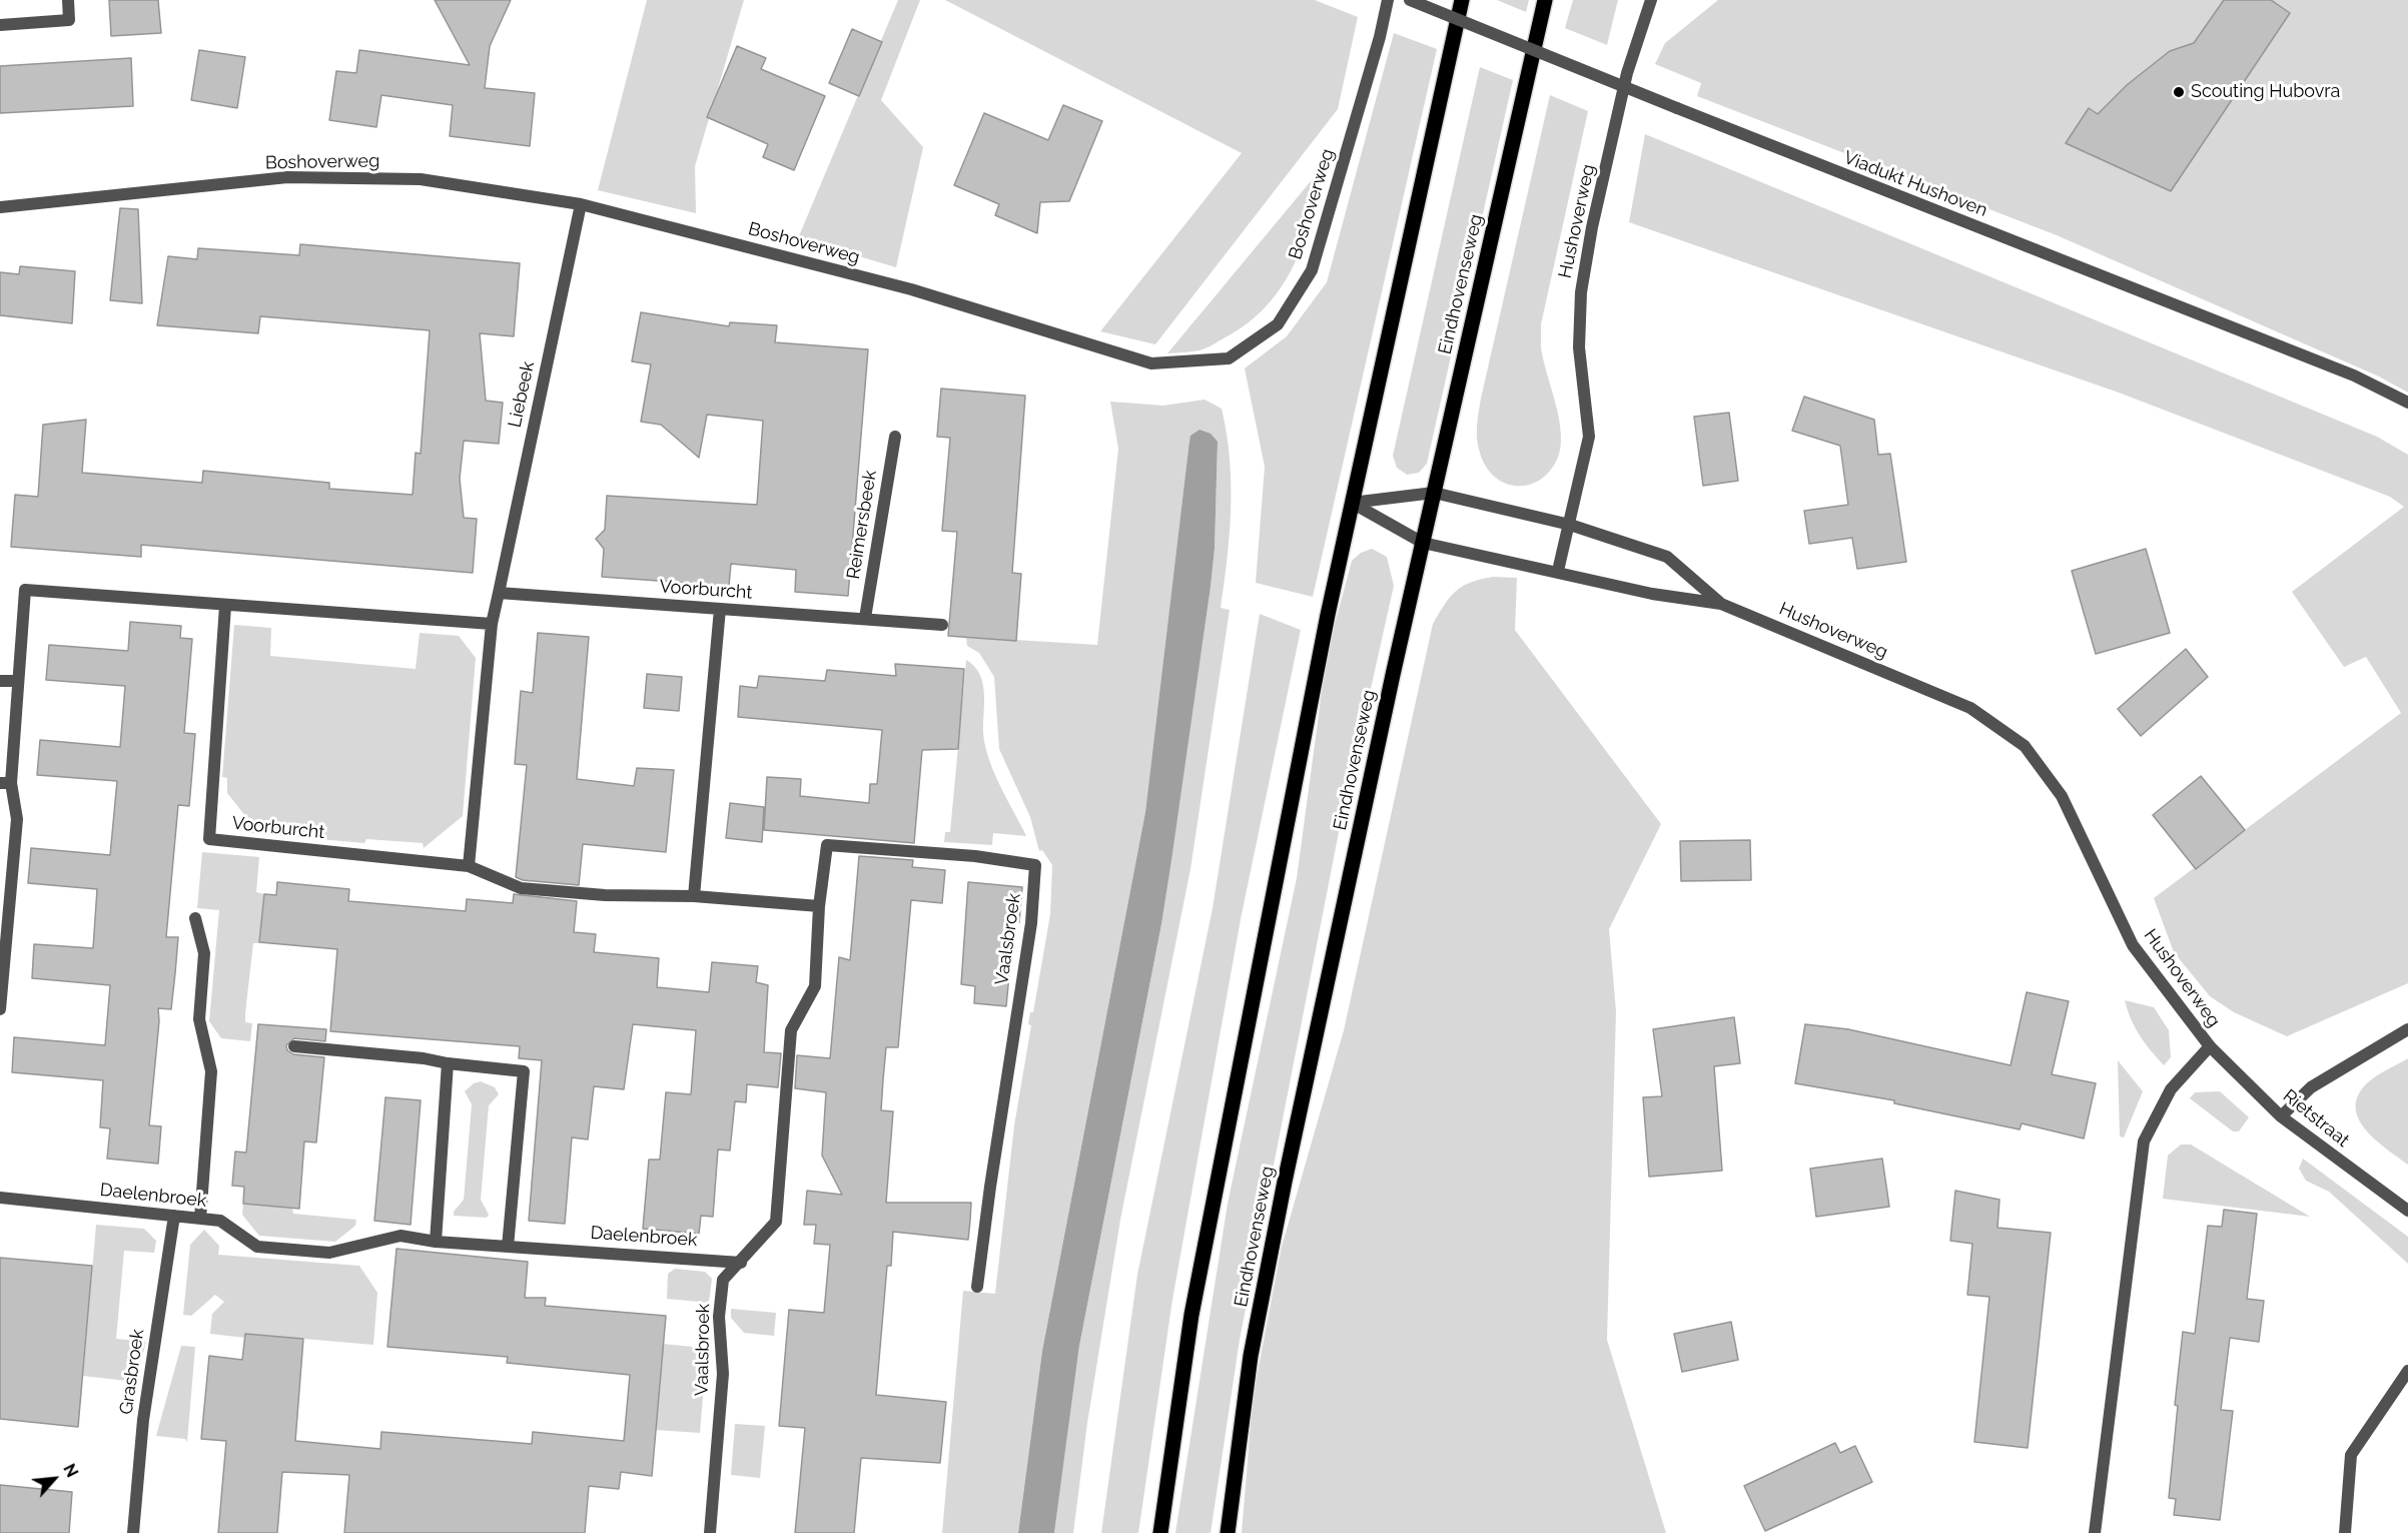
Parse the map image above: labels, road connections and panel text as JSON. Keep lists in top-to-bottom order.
{
  "streets": {
    "main road": ["Eindhovenseweg"],
    "street": [
      "Boshoverweg",
      "Viadukt Hushoven",
      "Hushoverweg",
      "Liebeek",
      "Reimersbeek",
      "Voorburcht",
      "Vaalsbroek",
      "Rietstraat",
      "Daelenbroek",
      "Grasbroek"
    ]
  },
  "crossings": [
    ["Boshoverweg", "Liebeek"],
    ["Hushoverweg", "Eindhovenseweg"],
    ["Hushoverweg", "Rietstraat"],
    ["Liebeek", "Voorburcht"],
    ["Reimersbeek", "Voorburcht"],
    ["Vaalsbroek", "Daelenbroek"],
    ["Daelenbroek", "Grasbroek"]
  ],
  "places": ["Scouting Hubovra"],
  "north": "top right"
}
